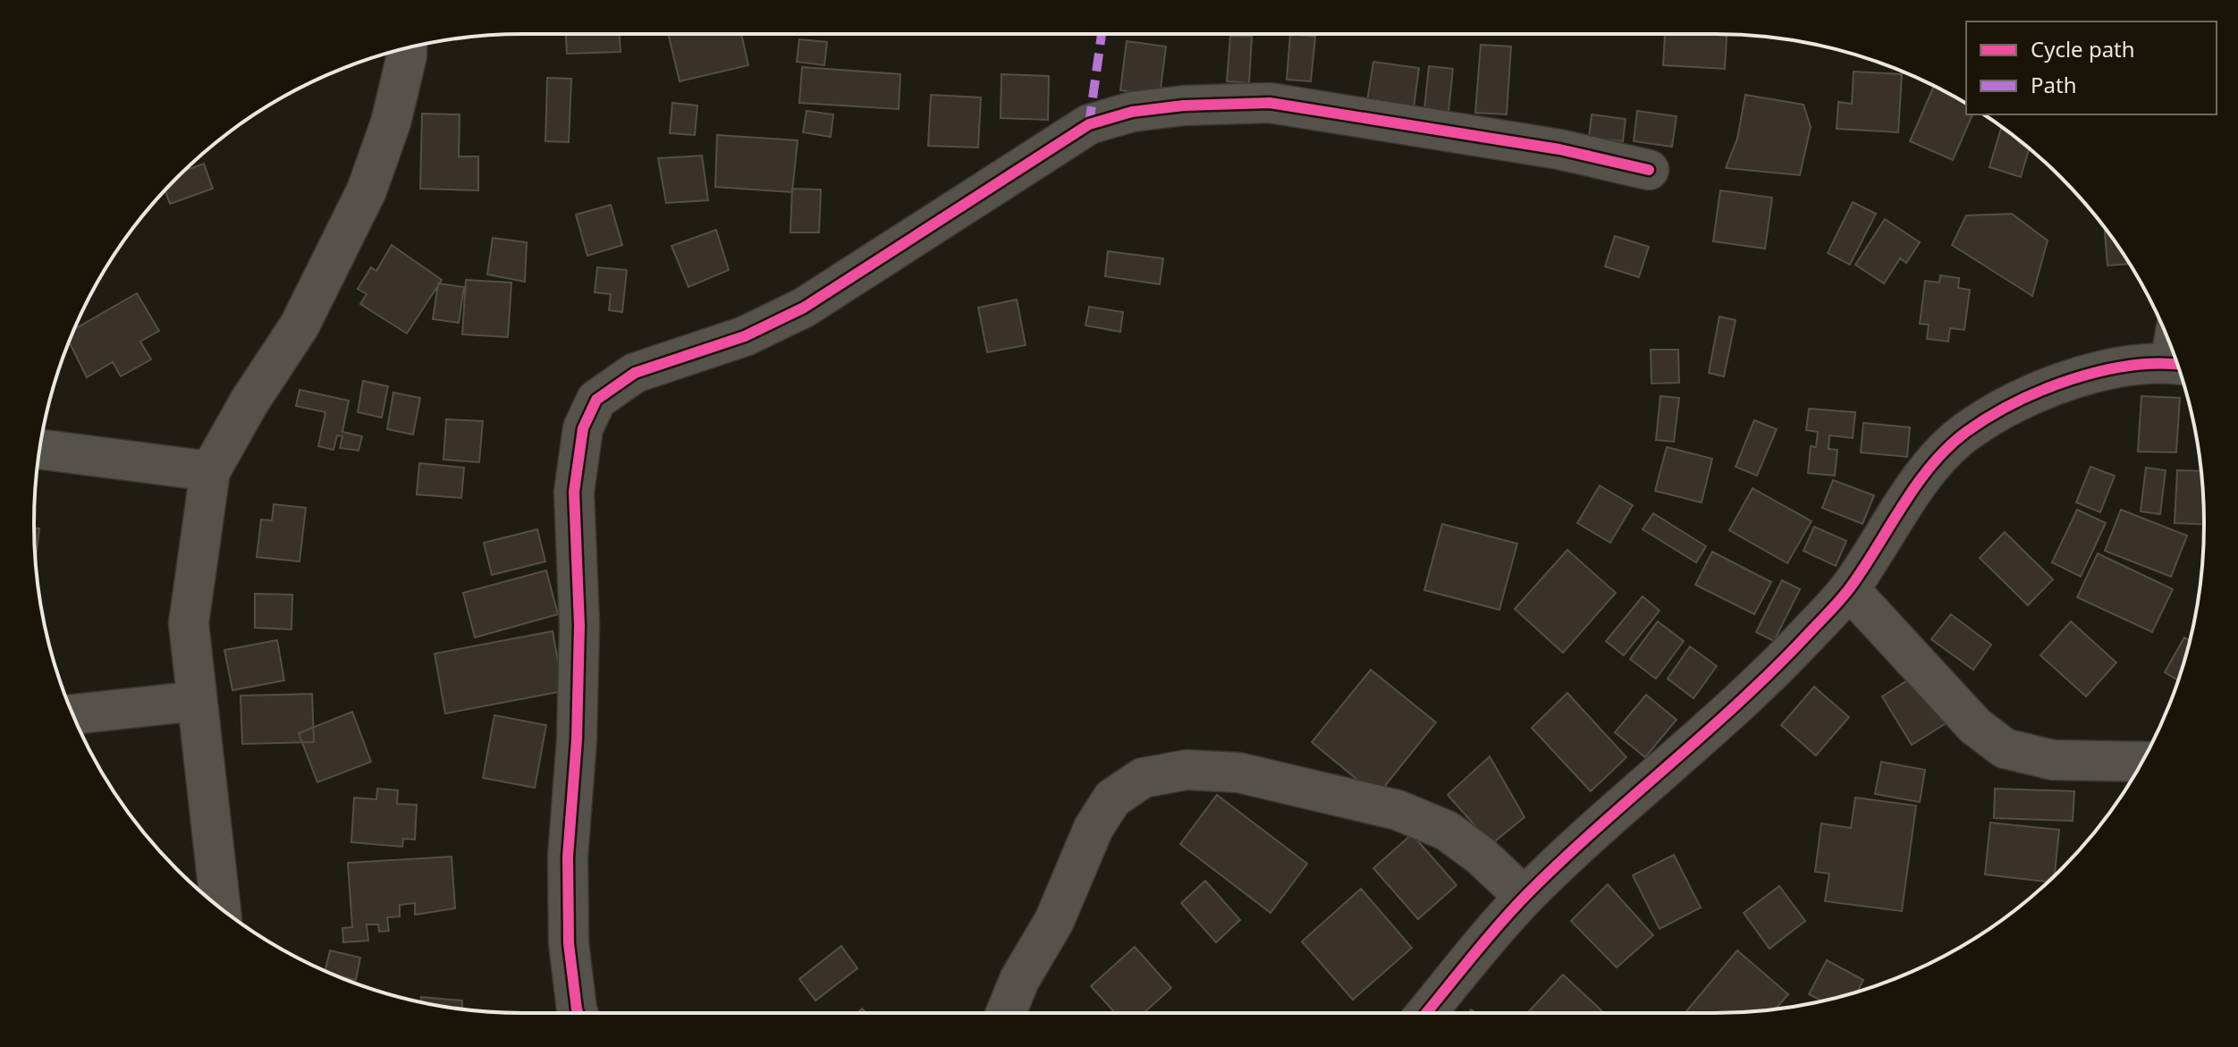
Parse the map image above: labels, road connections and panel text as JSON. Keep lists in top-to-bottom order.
{
  "legend": ["Cycle path", "Path"]
}
